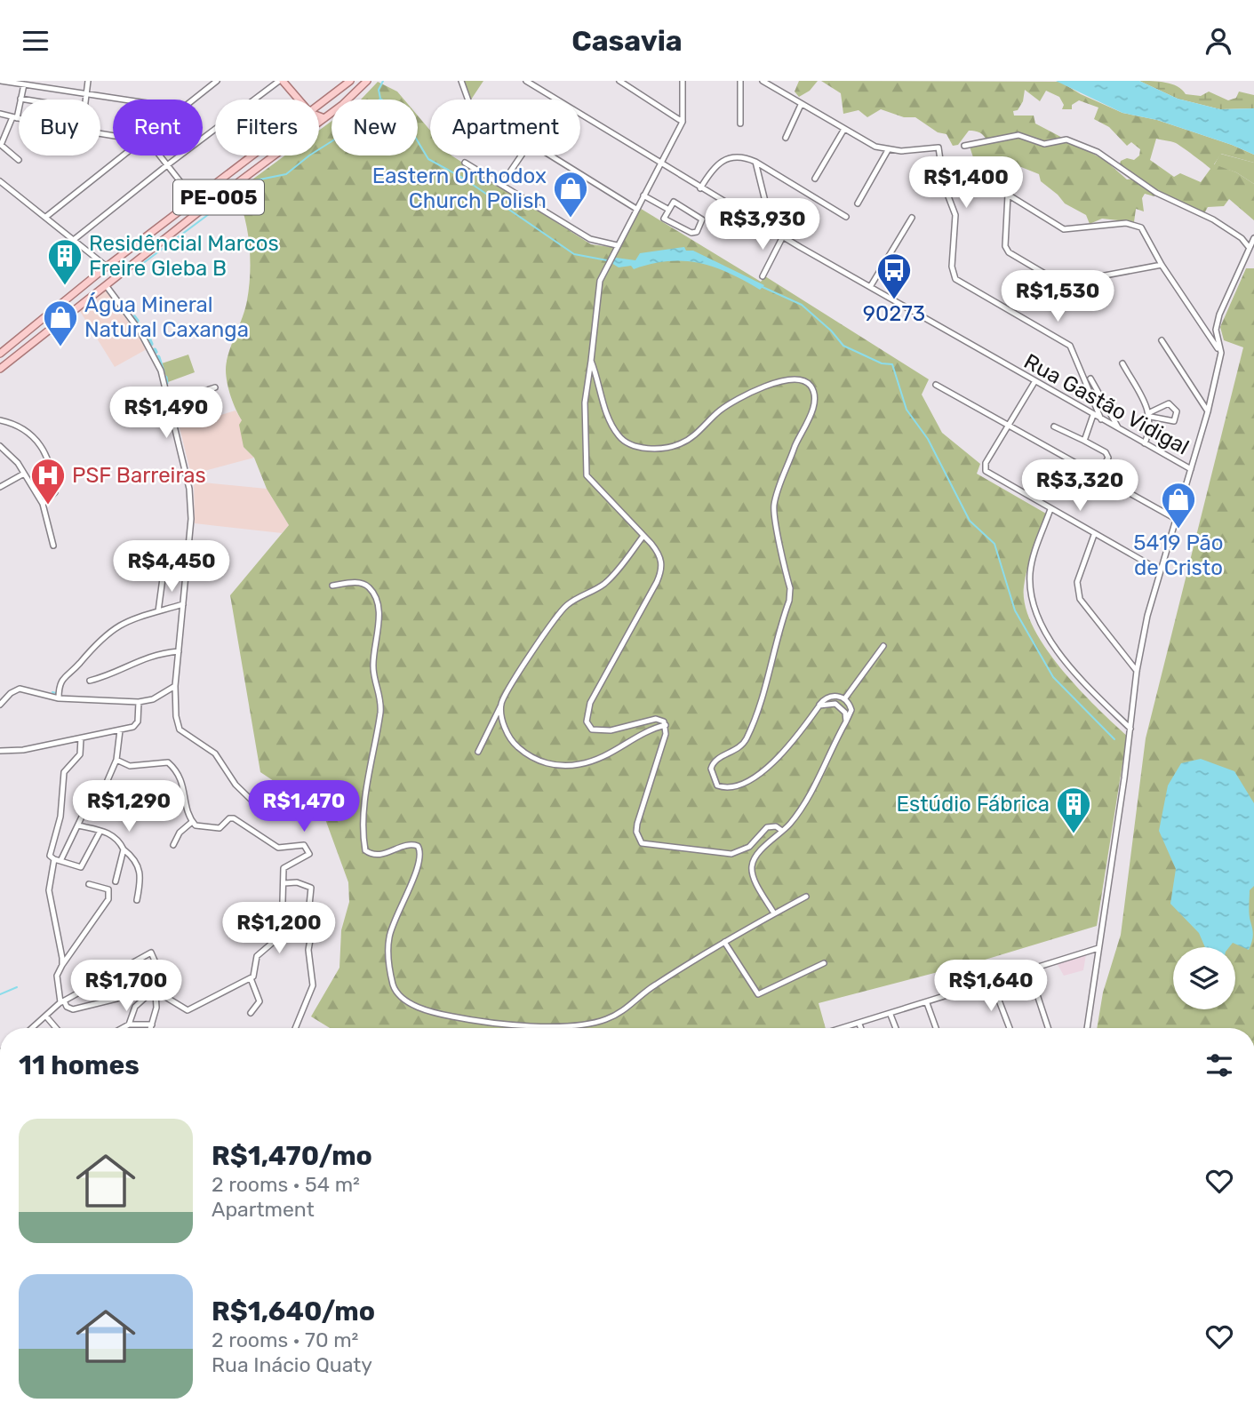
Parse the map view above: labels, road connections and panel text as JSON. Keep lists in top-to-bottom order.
{
  "streets": {
    "main road": ["PE-005"],
    "street": ["Rua Gastão Vidigal"]
  },
  "places": {
    "shop": ["Eastern Orthodox Church Polish", "Água Mineral Natural Caxanga", "5419 Pão de Cristo"],
    "building": ["Residêncial Marcos Freire Gleba B", "Estúdio Fábrica"],
    "bus stop": ["90273"],
    "hospital": ["PSF Barreiras"]
  },
  "page": {
    "header": "Casavia",
    "chip": [
      "Buy",
      "Rent",
      "Filters",
      "New",
      "Apartment"
    ],
    "price": [
      "R$1,400",
      "R$3,930",
      "R$1,530",
      "R$1,490",
      "R$3,320",
      "R$4,450",
      "R$1,290",
      "R$1,470",
      "R$1,200",
      "R$1,700",
      "R$1,640"
    ],
    "heading": "11 homes",
    "list": [
      {
        "name": "R$1,470/mo",
        "note": "2 rooms · 54 m² · Apartment"
      },
      {
        "name": "R$1,640/mo",
        "note": "2 rooms · 70 m² · Rua Inácio Quaty"
      }
    ]
  }
}
